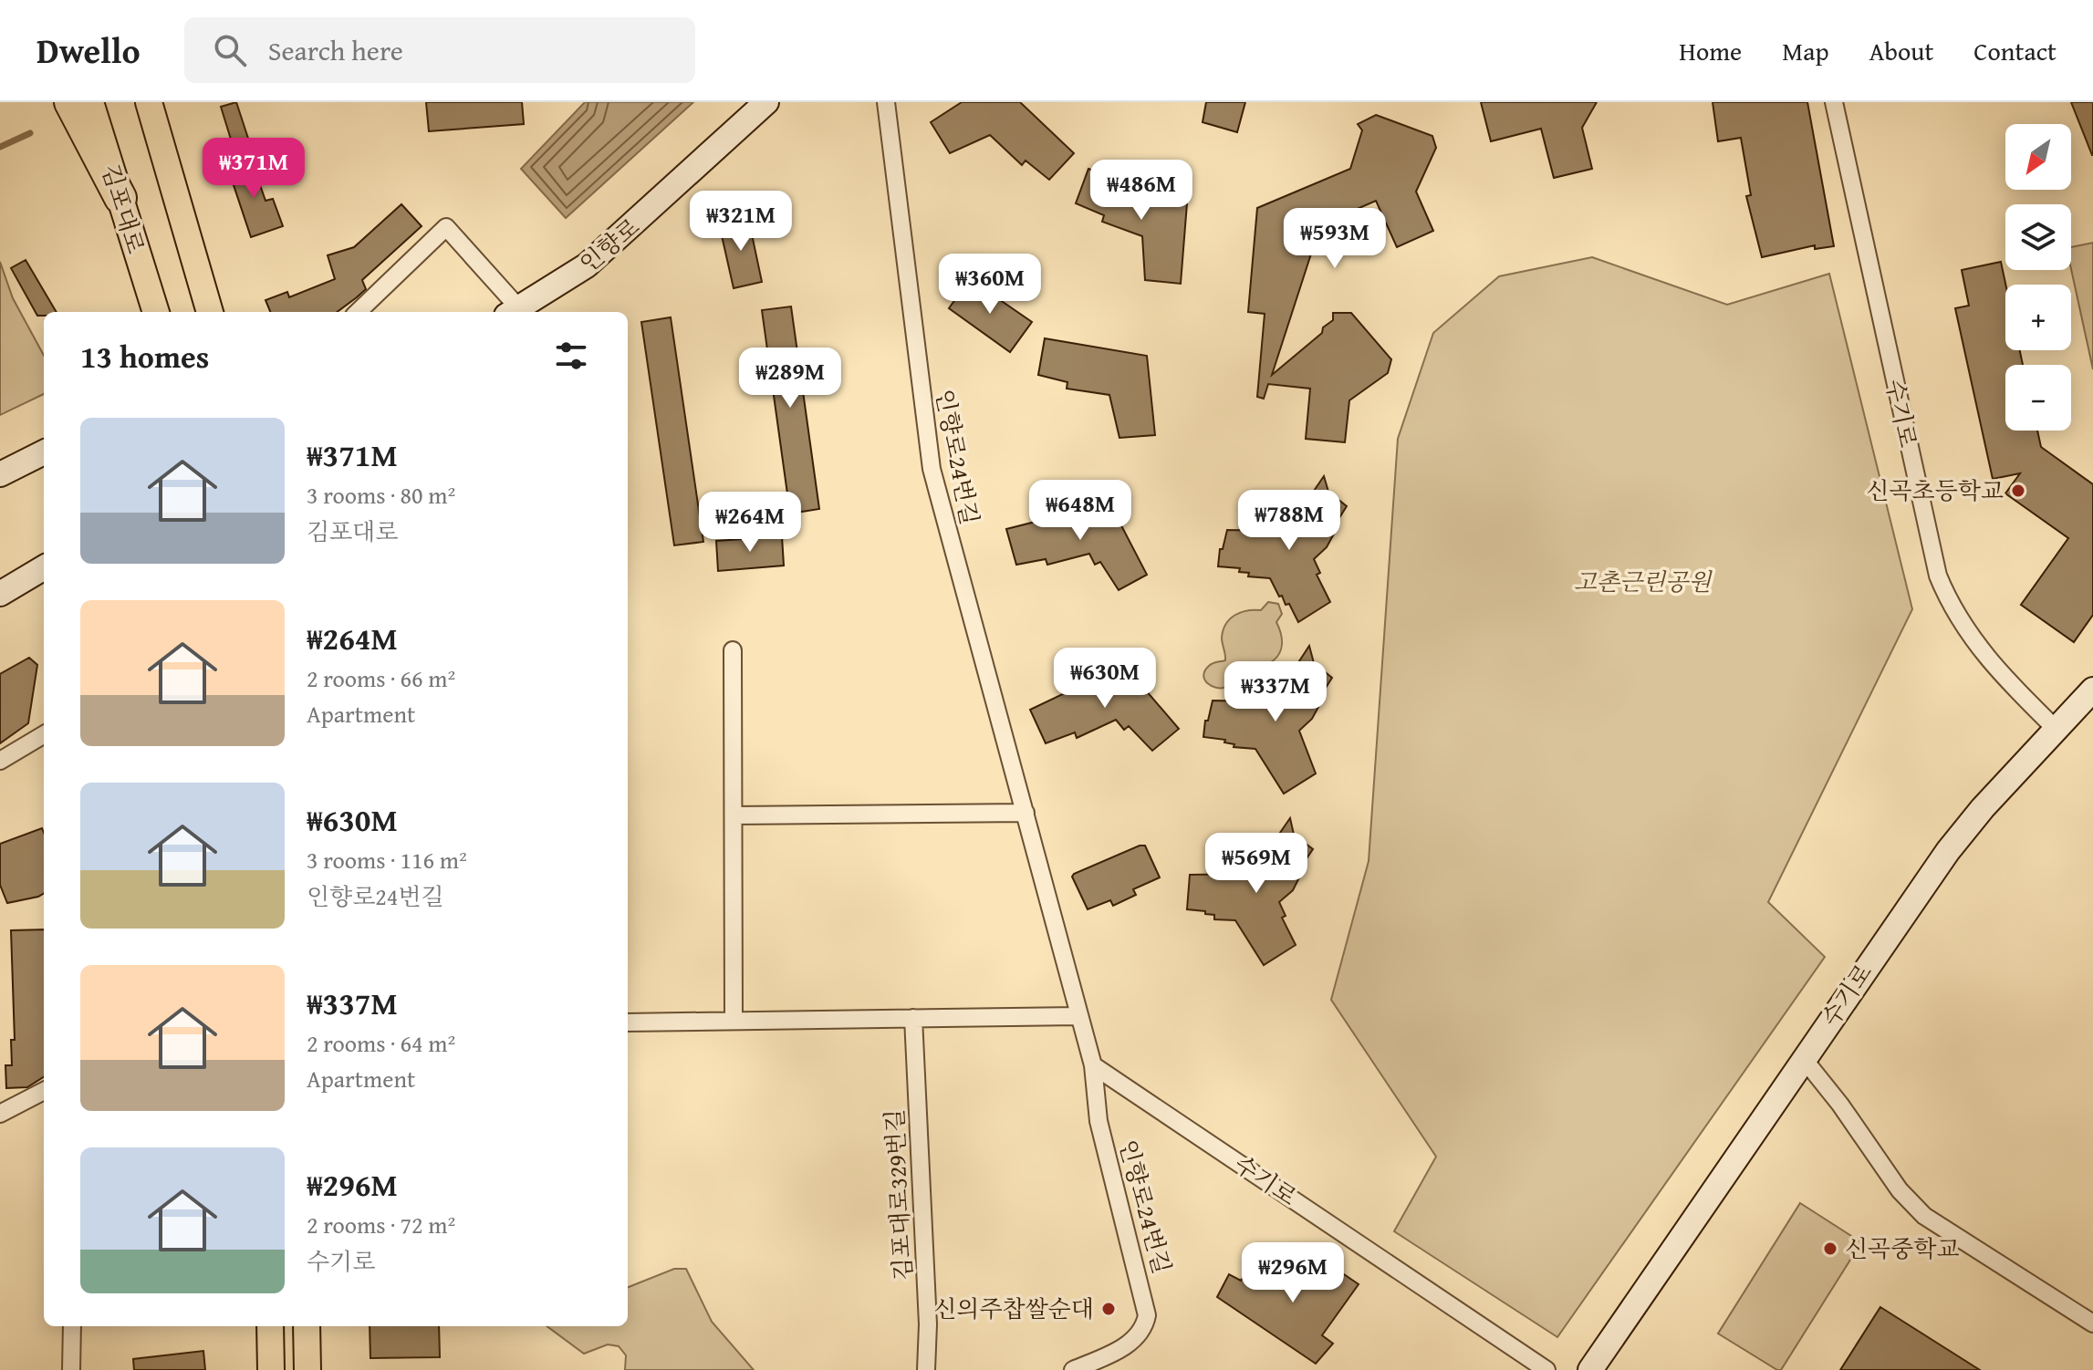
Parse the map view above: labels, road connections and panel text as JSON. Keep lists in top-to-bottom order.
{
  "streets": {
    "main road": ["김포대로"],
    "street": [
      "인향로",
      "수기로",
      "인향로24번길",
      "김포대로329번길"
    ]
  },
  "crossings": [
    ["수기로", "인향로24번길"]
  ],
  "parks": ["고촌근린공원"],
  "places": ["신곡초등학교", "신곡중학교", "신의주찹쌀순대"],
  "north": "bottom left",
  "page": {
    "header": "Dwello",
    "search": "Search here",
    "nav": [
      "Home",
      "Map",
      "About",
      "Contact"
    ],
    "map_buttons": ["+", "−"],
    "price": [
      "₩371M",
      "₩486M",
      "₩321M",
      "₩593M",
      "₩360M",
      "₩289M",
      "₩648M",
      "₩788M",
      "₩264M",
      "₩630M",
      "₩337M",
      "₩569M",
      "₩296M"
    ],
    "heading": "13 homes",
    "list": [
      {
        "name": "₩371M",
        "note": "3 rooms · 80 m² · 김포대로"
      },
      {
        "name": "₩264M",
        "note": "2 rooms · 66 m² · Apartment"
      },
      {
        "name": "₩630M",
        "note": "3 rooms · 116 m² · 인향로24번길"
      },
      {
        "name": "₩337M",
        "note": "2 rooms · 64 m² · Apartment"
      },
      {
        "name": "₩296M",
        "note": "2 rooms · 72 m² · 수기로"
      }
    ]
  }
}
